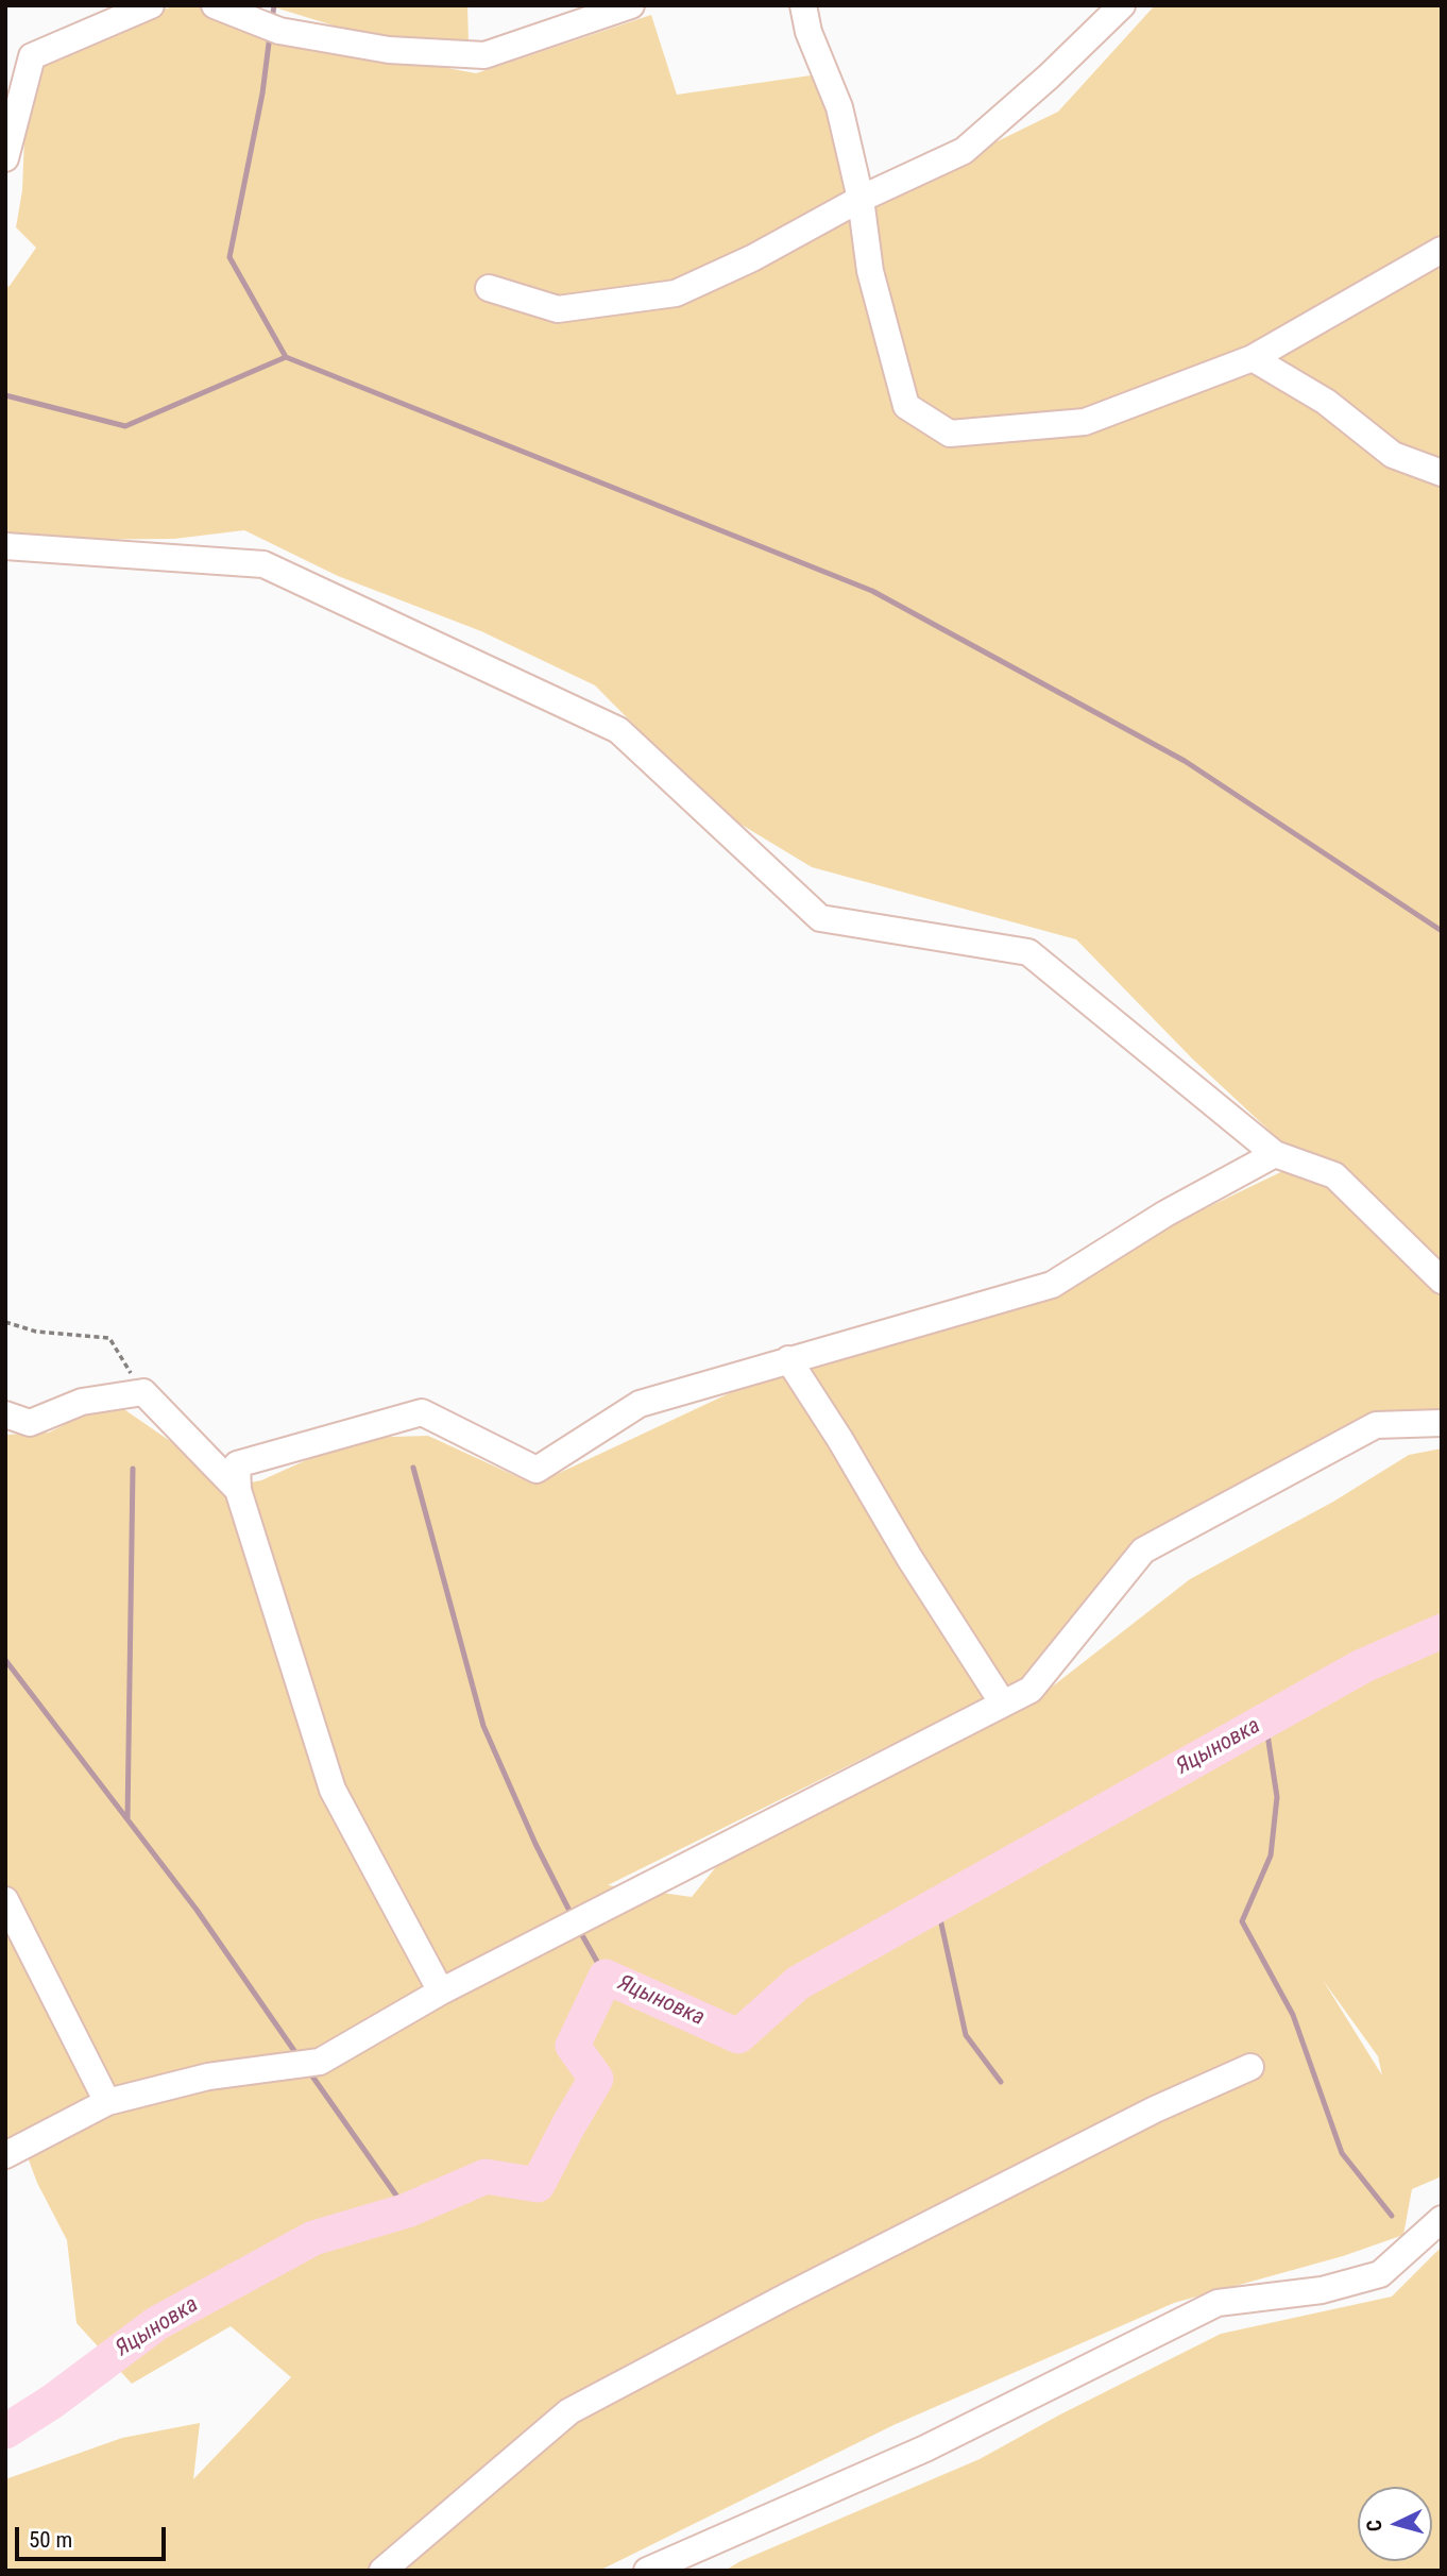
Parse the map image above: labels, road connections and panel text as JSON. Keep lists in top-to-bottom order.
{
  "water": ["Яцыновка"],
  "scale_bar": "50 m",
  "north": "left"
}
